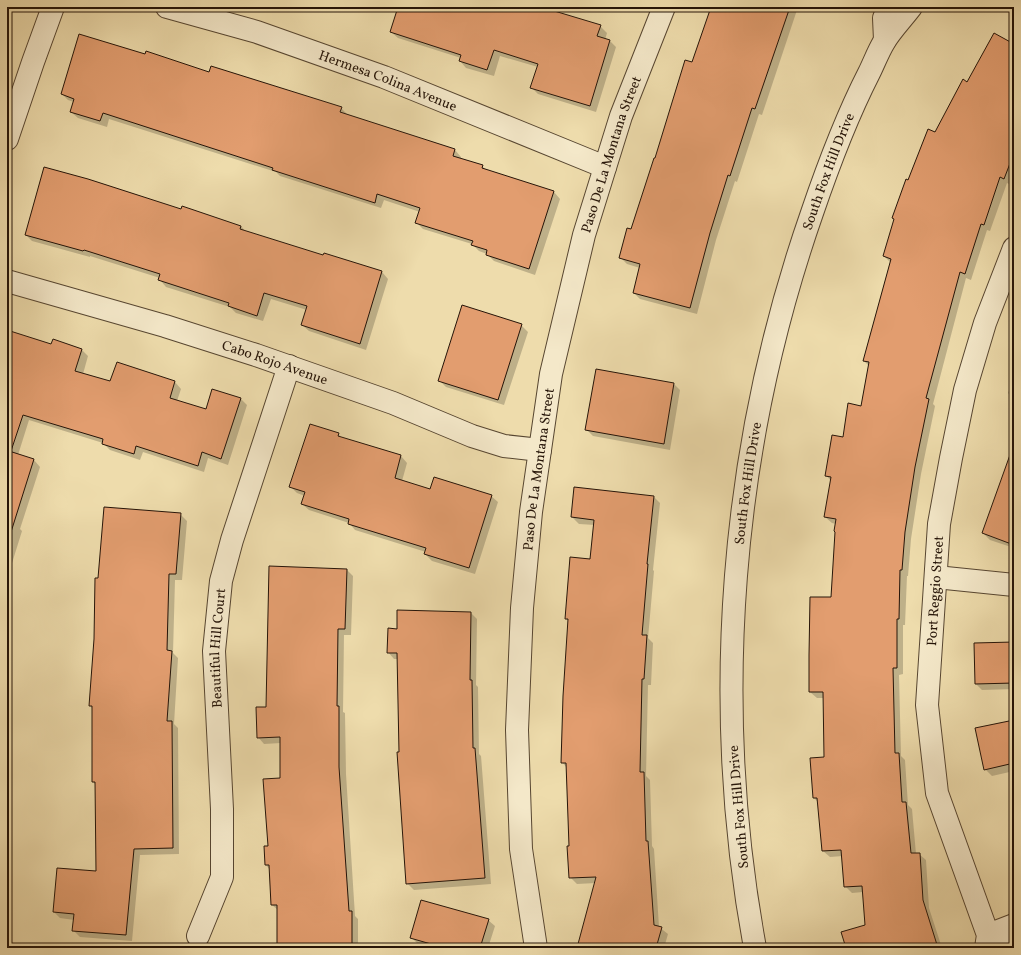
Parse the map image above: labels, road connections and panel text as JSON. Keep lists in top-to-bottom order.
{
  "streets": {
    "street": [
      "Hermesa Colina Avenue",
      "Paso De La Montana Street",
      "South Fox Hill Drive",
      "Cabo Rojo Avenue",
      "Port Reggio Street",
      "Beautiful Hill Court"
    ]
  },
  "crossings": [
    ["Hermesa Colina Avenue", "Paso De La Montana Street"],
    ["Paso De La Montana Street", "Cabo Rojo Avenue"],
    ["Cabo Rojo Avenue", "Beautiful Hill Court"]
  ]
}
